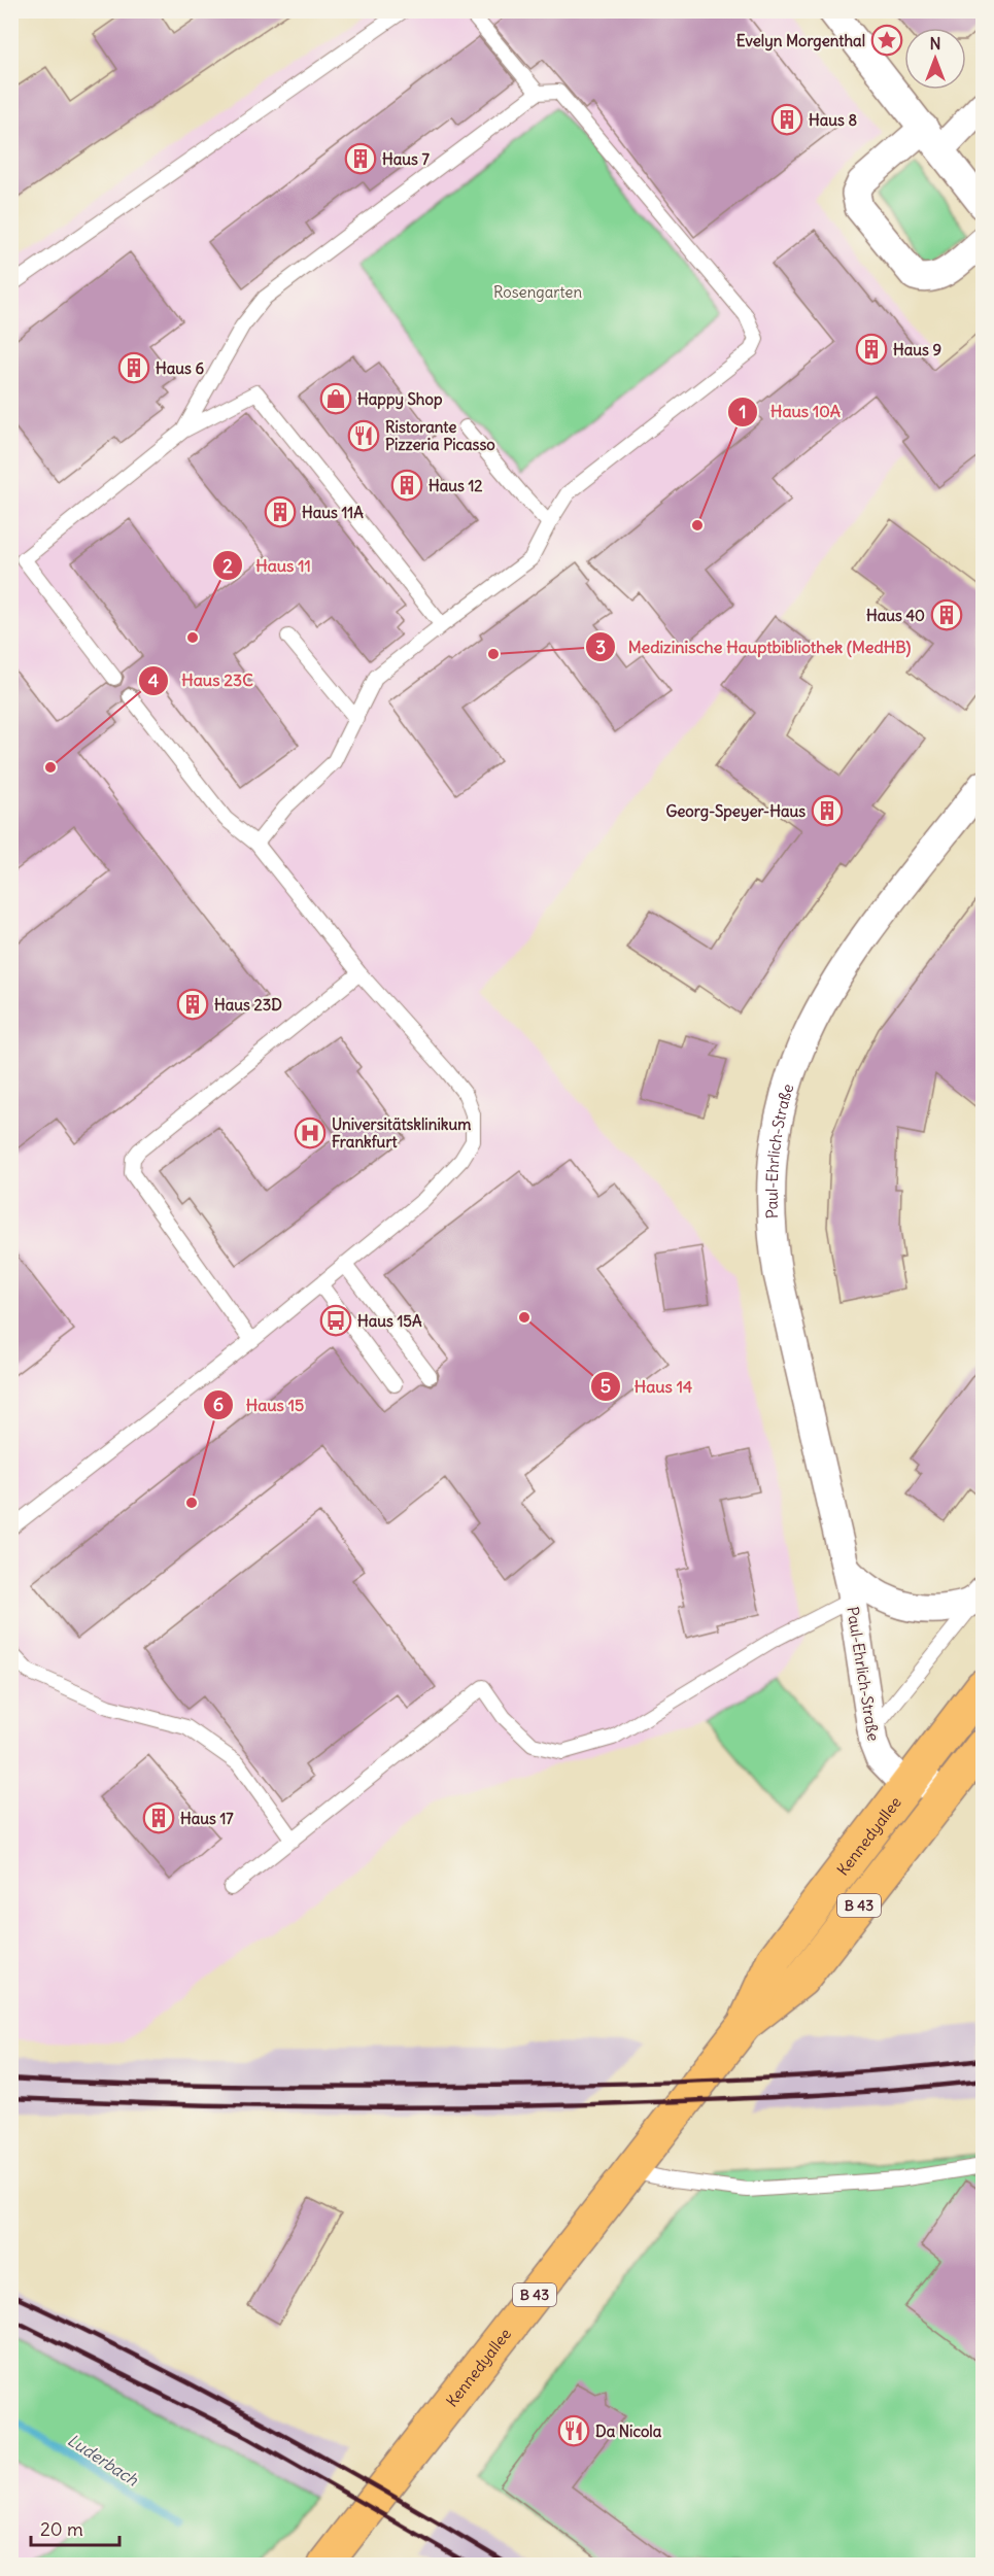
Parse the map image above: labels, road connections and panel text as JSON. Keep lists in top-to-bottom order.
{
  "streets": {
    "main road": ["Kennedyallee", "B 43"],
    "street": ["Paul-Ehrlich-Straße"]
  },
  "crossings": [
    ["Paul-Ehrlich-Straße", "Kennedyallee"]
  ],
  "water": ["Luderbach"],
  "parks": ["Rosengarten"],
  "places": {
    "place": ["Evelyn Morgenthal"],
    "building": [
      "Haus 8",
      "Haus 7",
      "Haus 9",
      "Haus 6",
      "Haus 12",
      "Haus 11A",
      "Haus 40",
      "Georg-Speyer-Haus",
      "Haus 23D",
      "Haus 17"
    ],
    "shop": ["Happy Shop"],
    "restaurant": ["Ristorante Pizzeria Picasso", "Da Nicola"],
    "other": [
      "Haus 10A",
      "Haus 11",
      "Medizinische Hauptbibliothek (MedHB)",
      "Haus 23C",
      "Haus 14",
      "Haus 15"
    ],
    "hospital": ["Universitätsklinikum Frankfurt"],
    "bus stop": ["Haus 15A"]
  },
  "scale_bar": "20 m",
  "north": "top"
}
